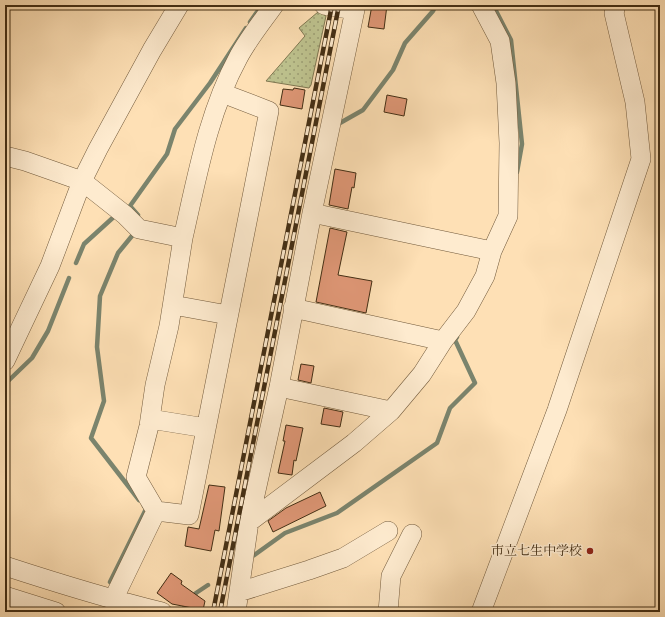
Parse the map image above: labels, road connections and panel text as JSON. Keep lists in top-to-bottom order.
{
  "places": ["市立七生中学校"]
}
